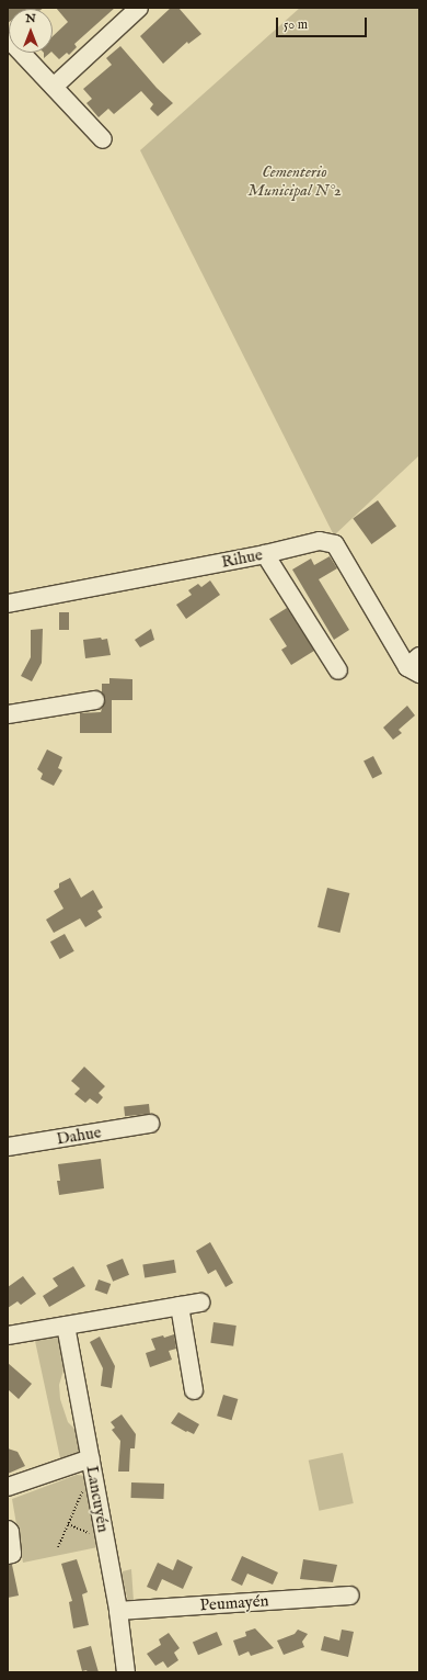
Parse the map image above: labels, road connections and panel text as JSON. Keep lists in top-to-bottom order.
{
  "streets": {
    "street": [
      "Rihue",
      "Dahue",
      "Lancuyén",
      "Peumayén"
    ]
  },
  "crossings": [
    ["Lancuyén", "Peumayén"]
  ],
  "parks": ["Cementerio Municipal N°2"],
  "scale_bar": "50 m",
  "north": "top"
}
